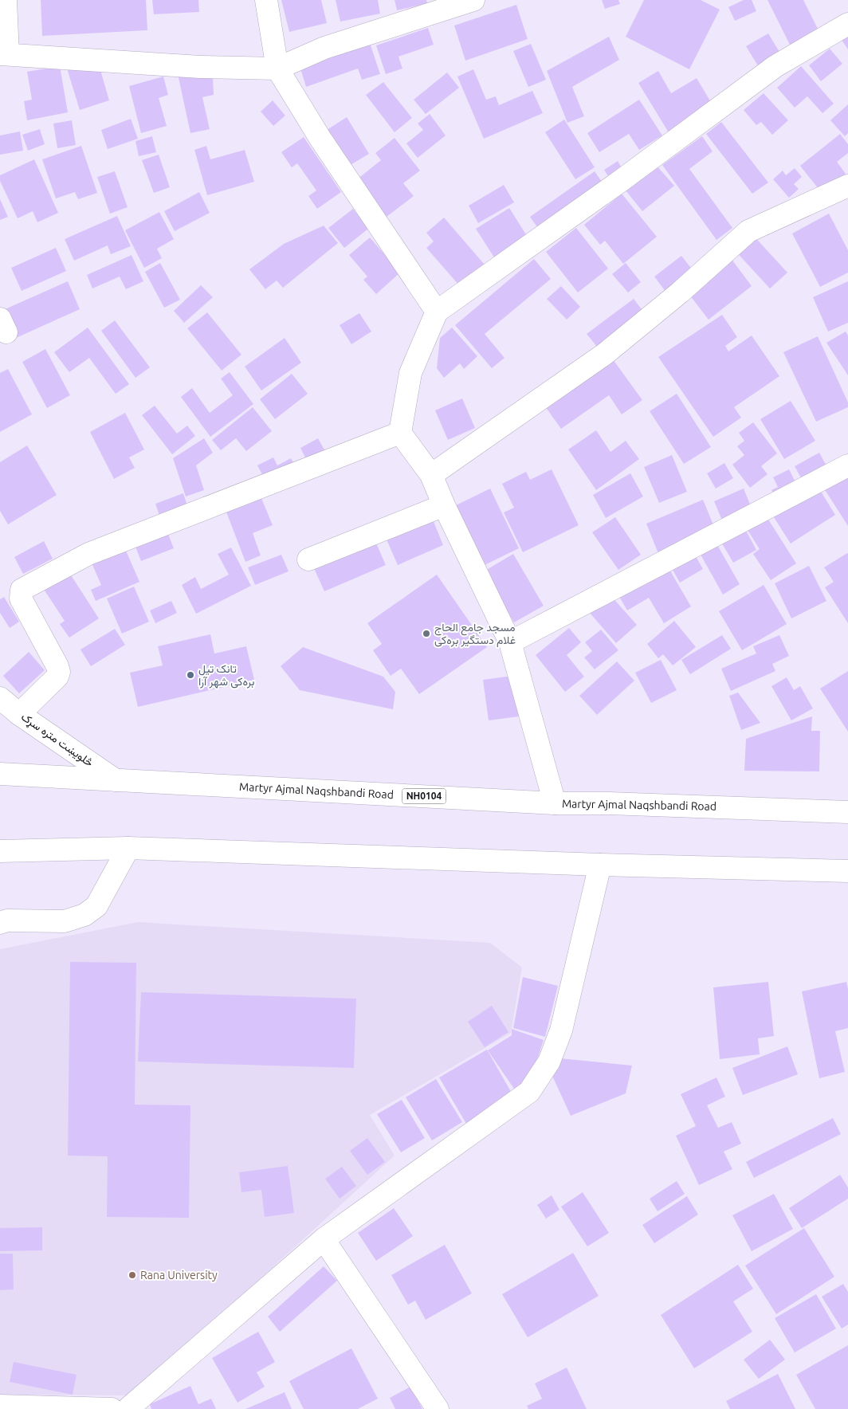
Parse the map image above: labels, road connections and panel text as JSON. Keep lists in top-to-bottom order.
{
  "streets": {
    "main road": ["څلویښت متره سړک", "Martyr Ajmal Naqshbandi Road", "NH0104"]
  },
  "crossings": [
    ["څلویښت متره سړک", "Martyr Ajmal Naqshbandi Road"]
  ],
  "places": ["مسجد جامع الحاج غلام دستگیر بره‌کی", "تانک تیل بره‌کی شهر آرا", "Rana University"]
}
